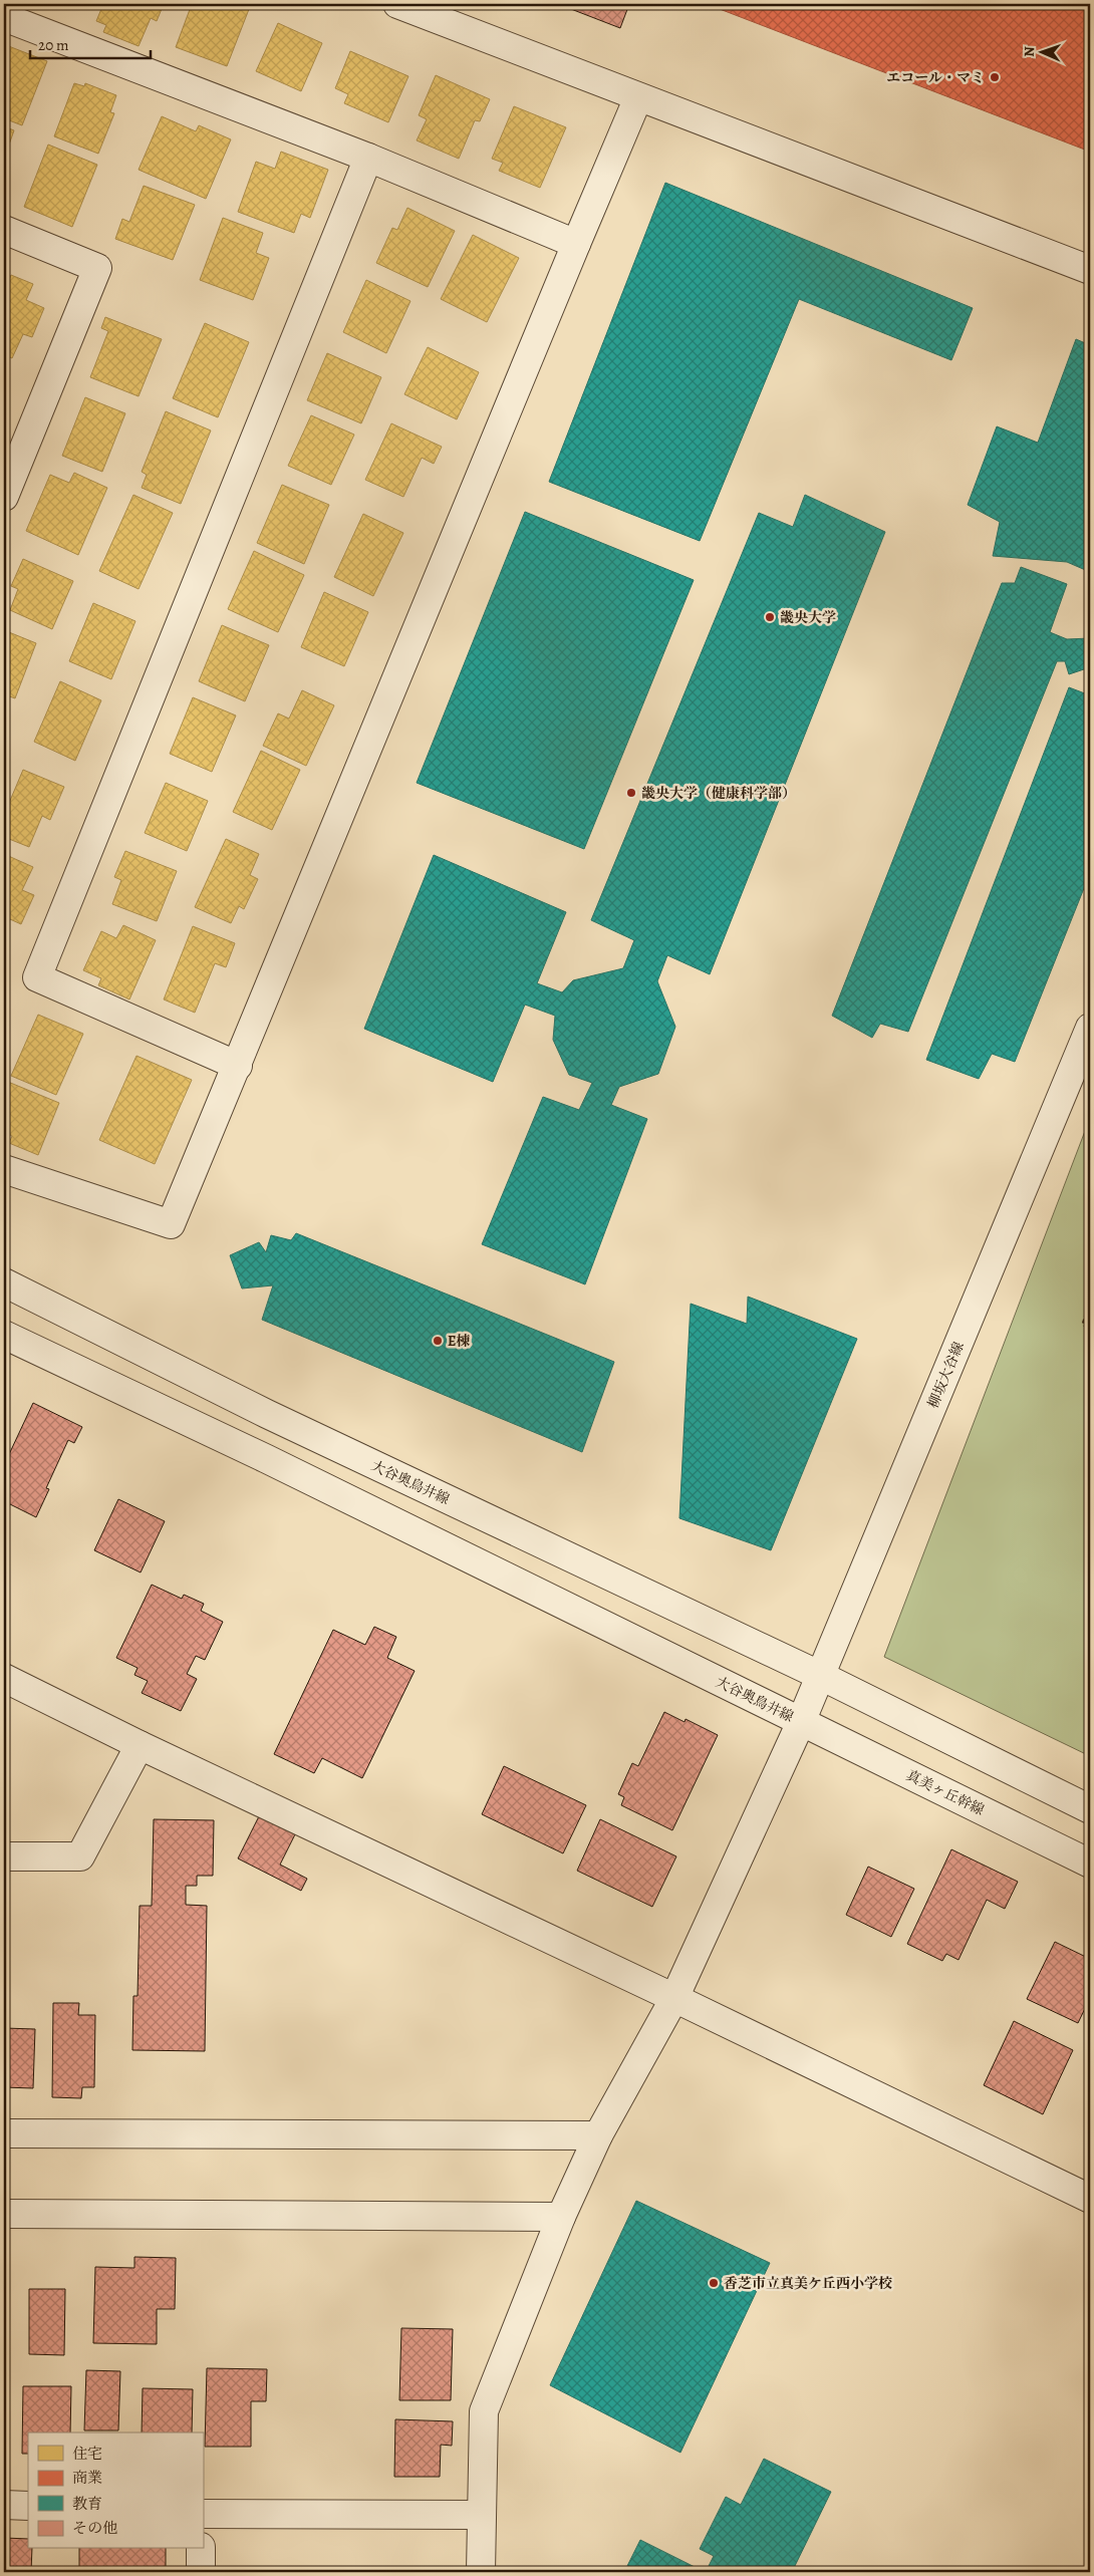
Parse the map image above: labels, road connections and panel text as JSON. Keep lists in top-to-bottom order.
{
  "streets": {
    "street": ["柳坂大谷線", "大谷奥鳥井線", "真美ヶ丘幹線"]
  },
  "crossings": [
    ["柳坂大谷線", "大谷奥鳥井線"],
    ["柳坂大谷線", "真美ヶ丘幹線"],
    ["大谷奥鳥井線", "真美ヶ丘幹線"]
  ],
  "places": [
    "エコール・マミ",
    "畿央大学",
    "畿央大学（健康科学部）",
    "E棟",
    "香芝市立真美ケ丘西小学校"
  ],
  "legend": [
    "住宅",
    "商業",
    "教育",
    "その他"
  ],
  "scale_bar": "20 m",
  "north": "left"
}
